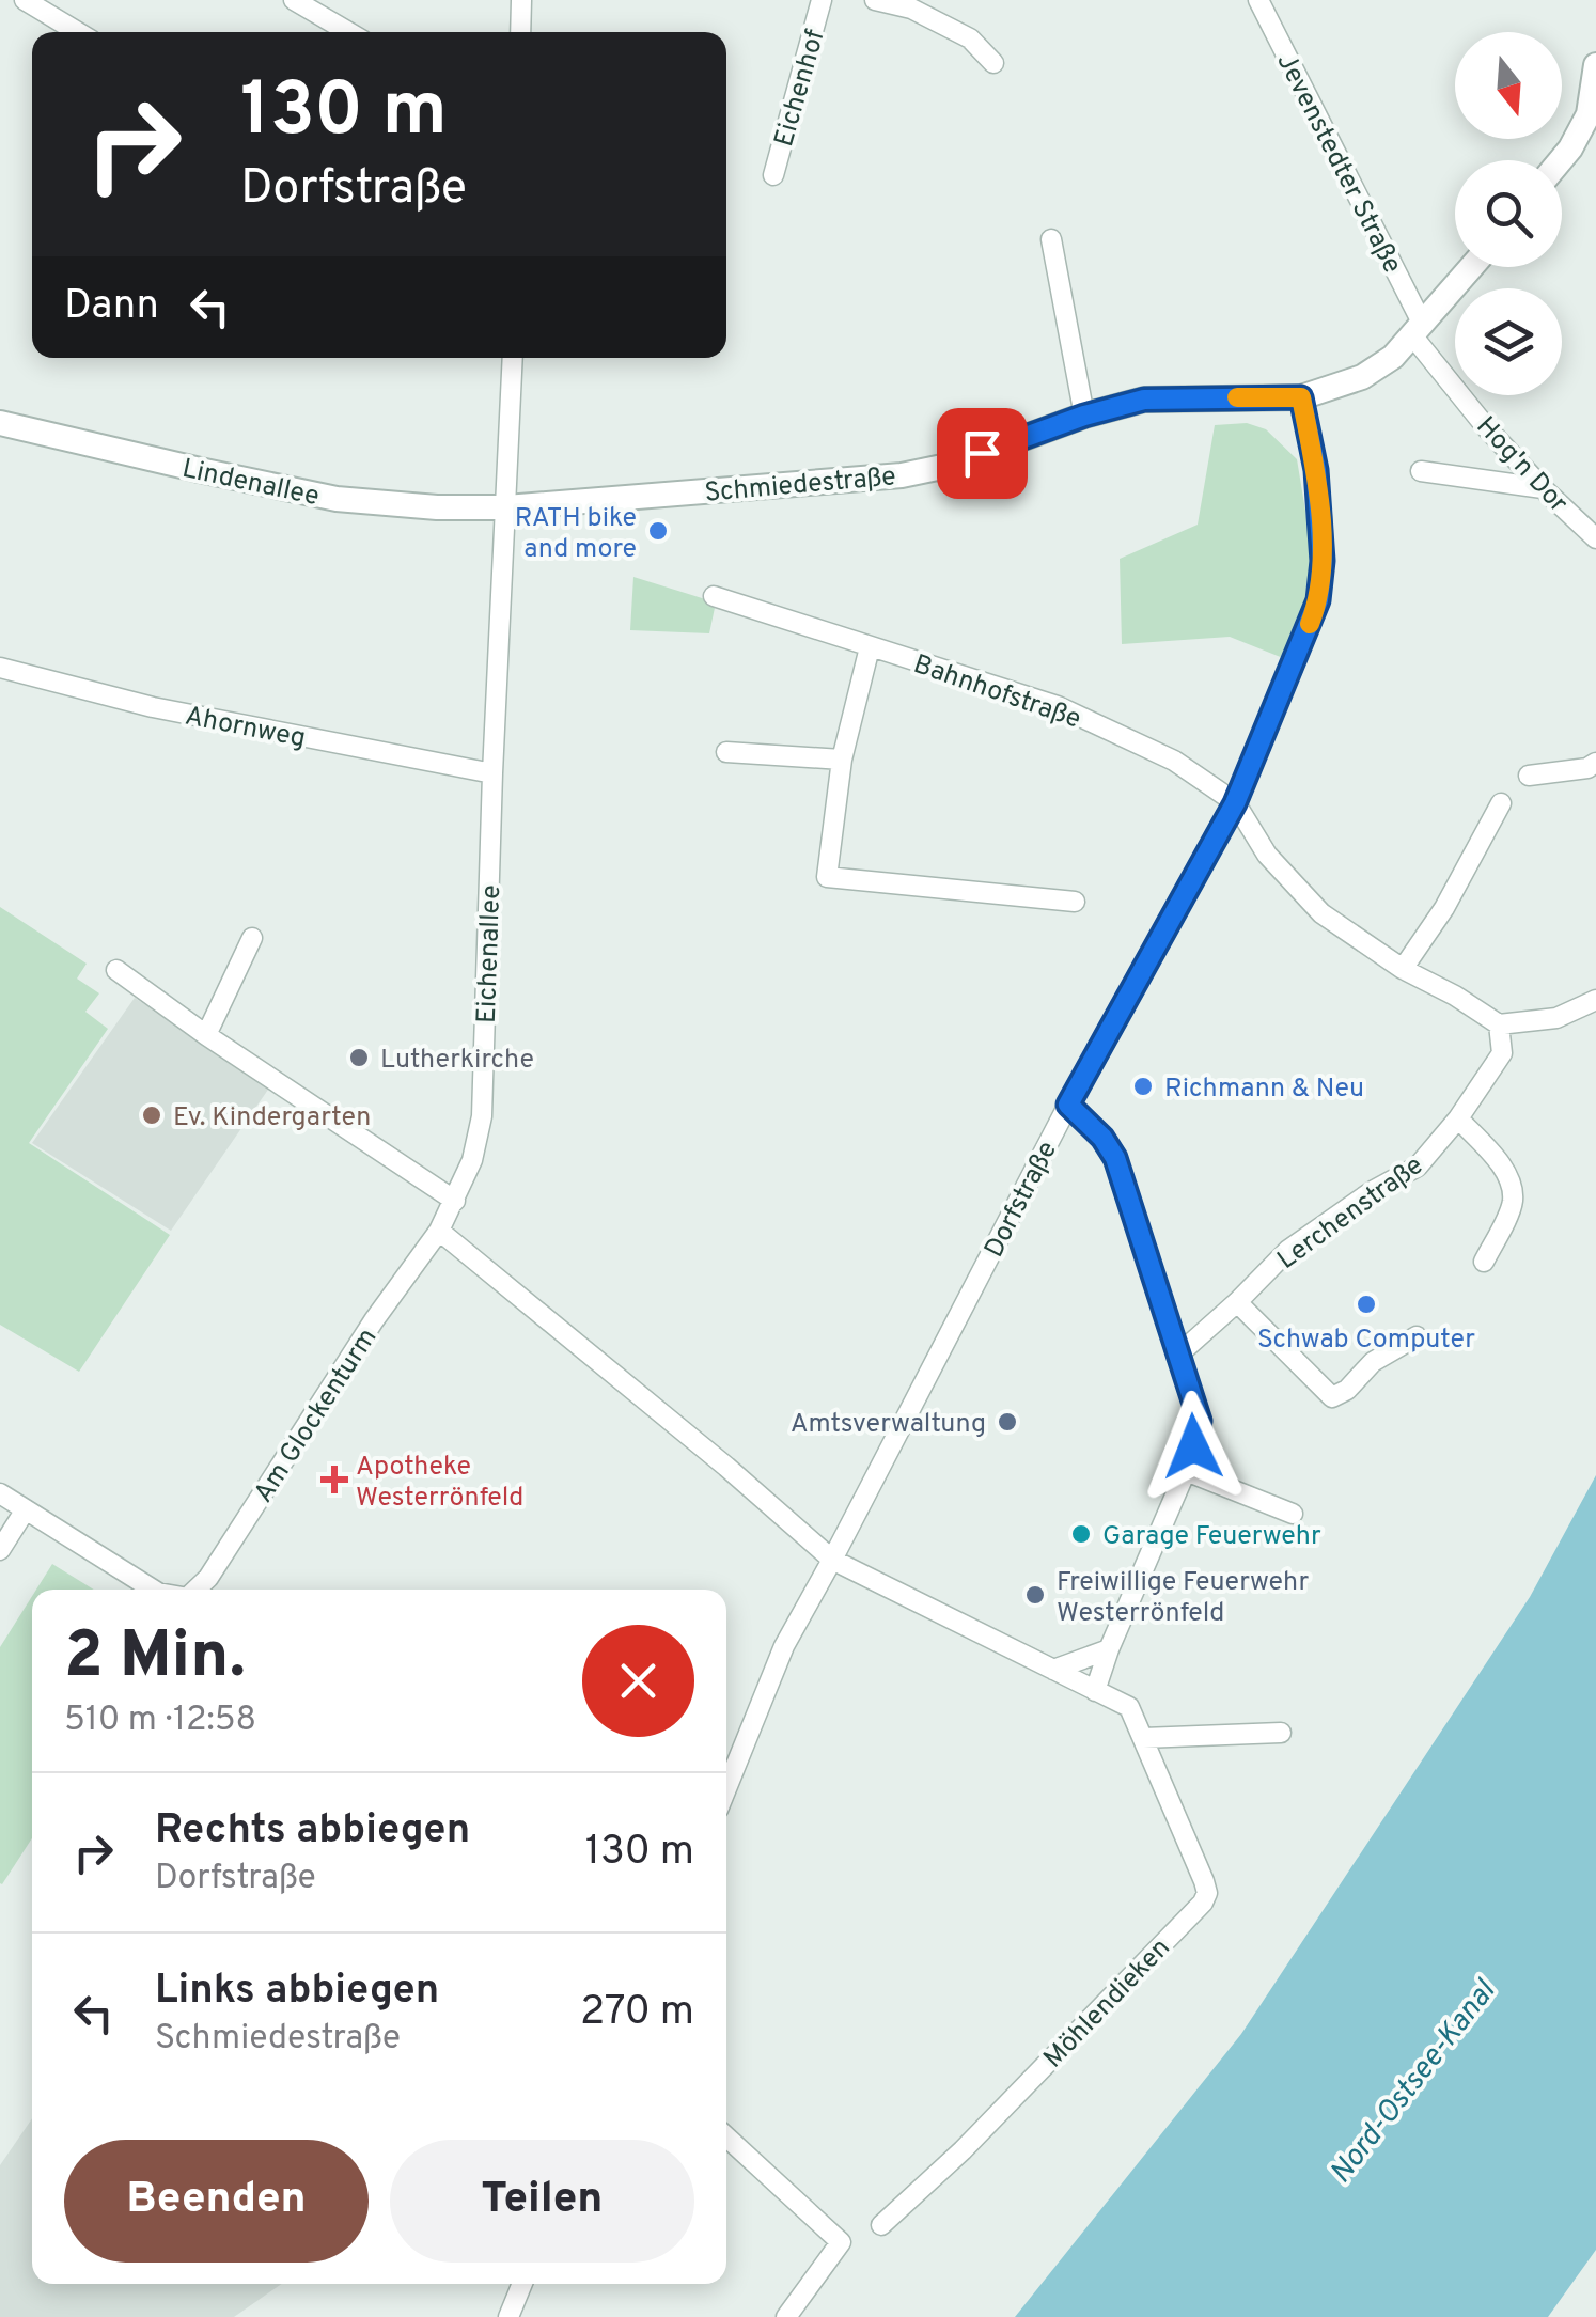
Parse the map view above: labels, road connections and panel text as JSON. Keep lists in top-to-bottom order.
{
  "streets": {
    "street": [
      "Eichenhof",
      "Jevenstedter Straße",
      "Hog'n Dor",
      "Lindenallee",
      "Schmiedestraße",
      "Bahnhofstraße",
      "Ahornweg",
      "Eichenallee",
      "Dorfstraße",
      "Lerchenstraße",
      "Am Glockenturm",
      "Möhlendieken"
    ]
  },
  "crossings": [
    ["Jevenstedter Straße", "Hog'n Dor"],
    ["Jevenstedter Straße", "Schmiedestraße"],
    ["Hog'n Dor", "Schmiedestraße"],
    ["Lindenallee", "Schmiedestraße"],
    ["Lindenallee", "Eichenallee"],
    ["Schmiedestraße", "Eichenallee"],
    ["Schmiedestraße", "Dorfstraße"],
    ["Bahnhofstraße", "Dorfstraße"],
    ["Ahornweg", "Eichenallee"],
    ["Eichenallee", "Am Glockenturm"],
    ["Dorfstraße", "Möhlendieken"]
  ],
  "water": ["Nord-Ostsee-Kanal"],
  "places": {
    "other": [
      "RATH bike and more",
      "Lutherkirche",
      "Richmann & Neu",
      "Ev. Kindergarten",
      "Schwab Computer",
      "Amtsverwaltung",
      "Garage Feuerwehr",
      "Freiwillige Feuerwehr Westerrönfeld"
    ],
    "health": ["Apotheke Westerrönfeld"]
  },
  "north": "bottom",
  "page": {
    "turn": ["130 m", "Dorfstraße"],
    "then": "Dann",
    "heading": ["2 Min.", "510 m · 12:58"],
    "list": [
      {
        "name": "Rechts abbiegen",
        "note": "Dorfstraße",
        "value": "130 m"
      },
      {
        "name": "Links abbiegen",
        "note": "Schmiedestraße",
        "value": "270 m"
      }
    ],
    "buttons": ["Beenden", "Teilen"]
  }
}
